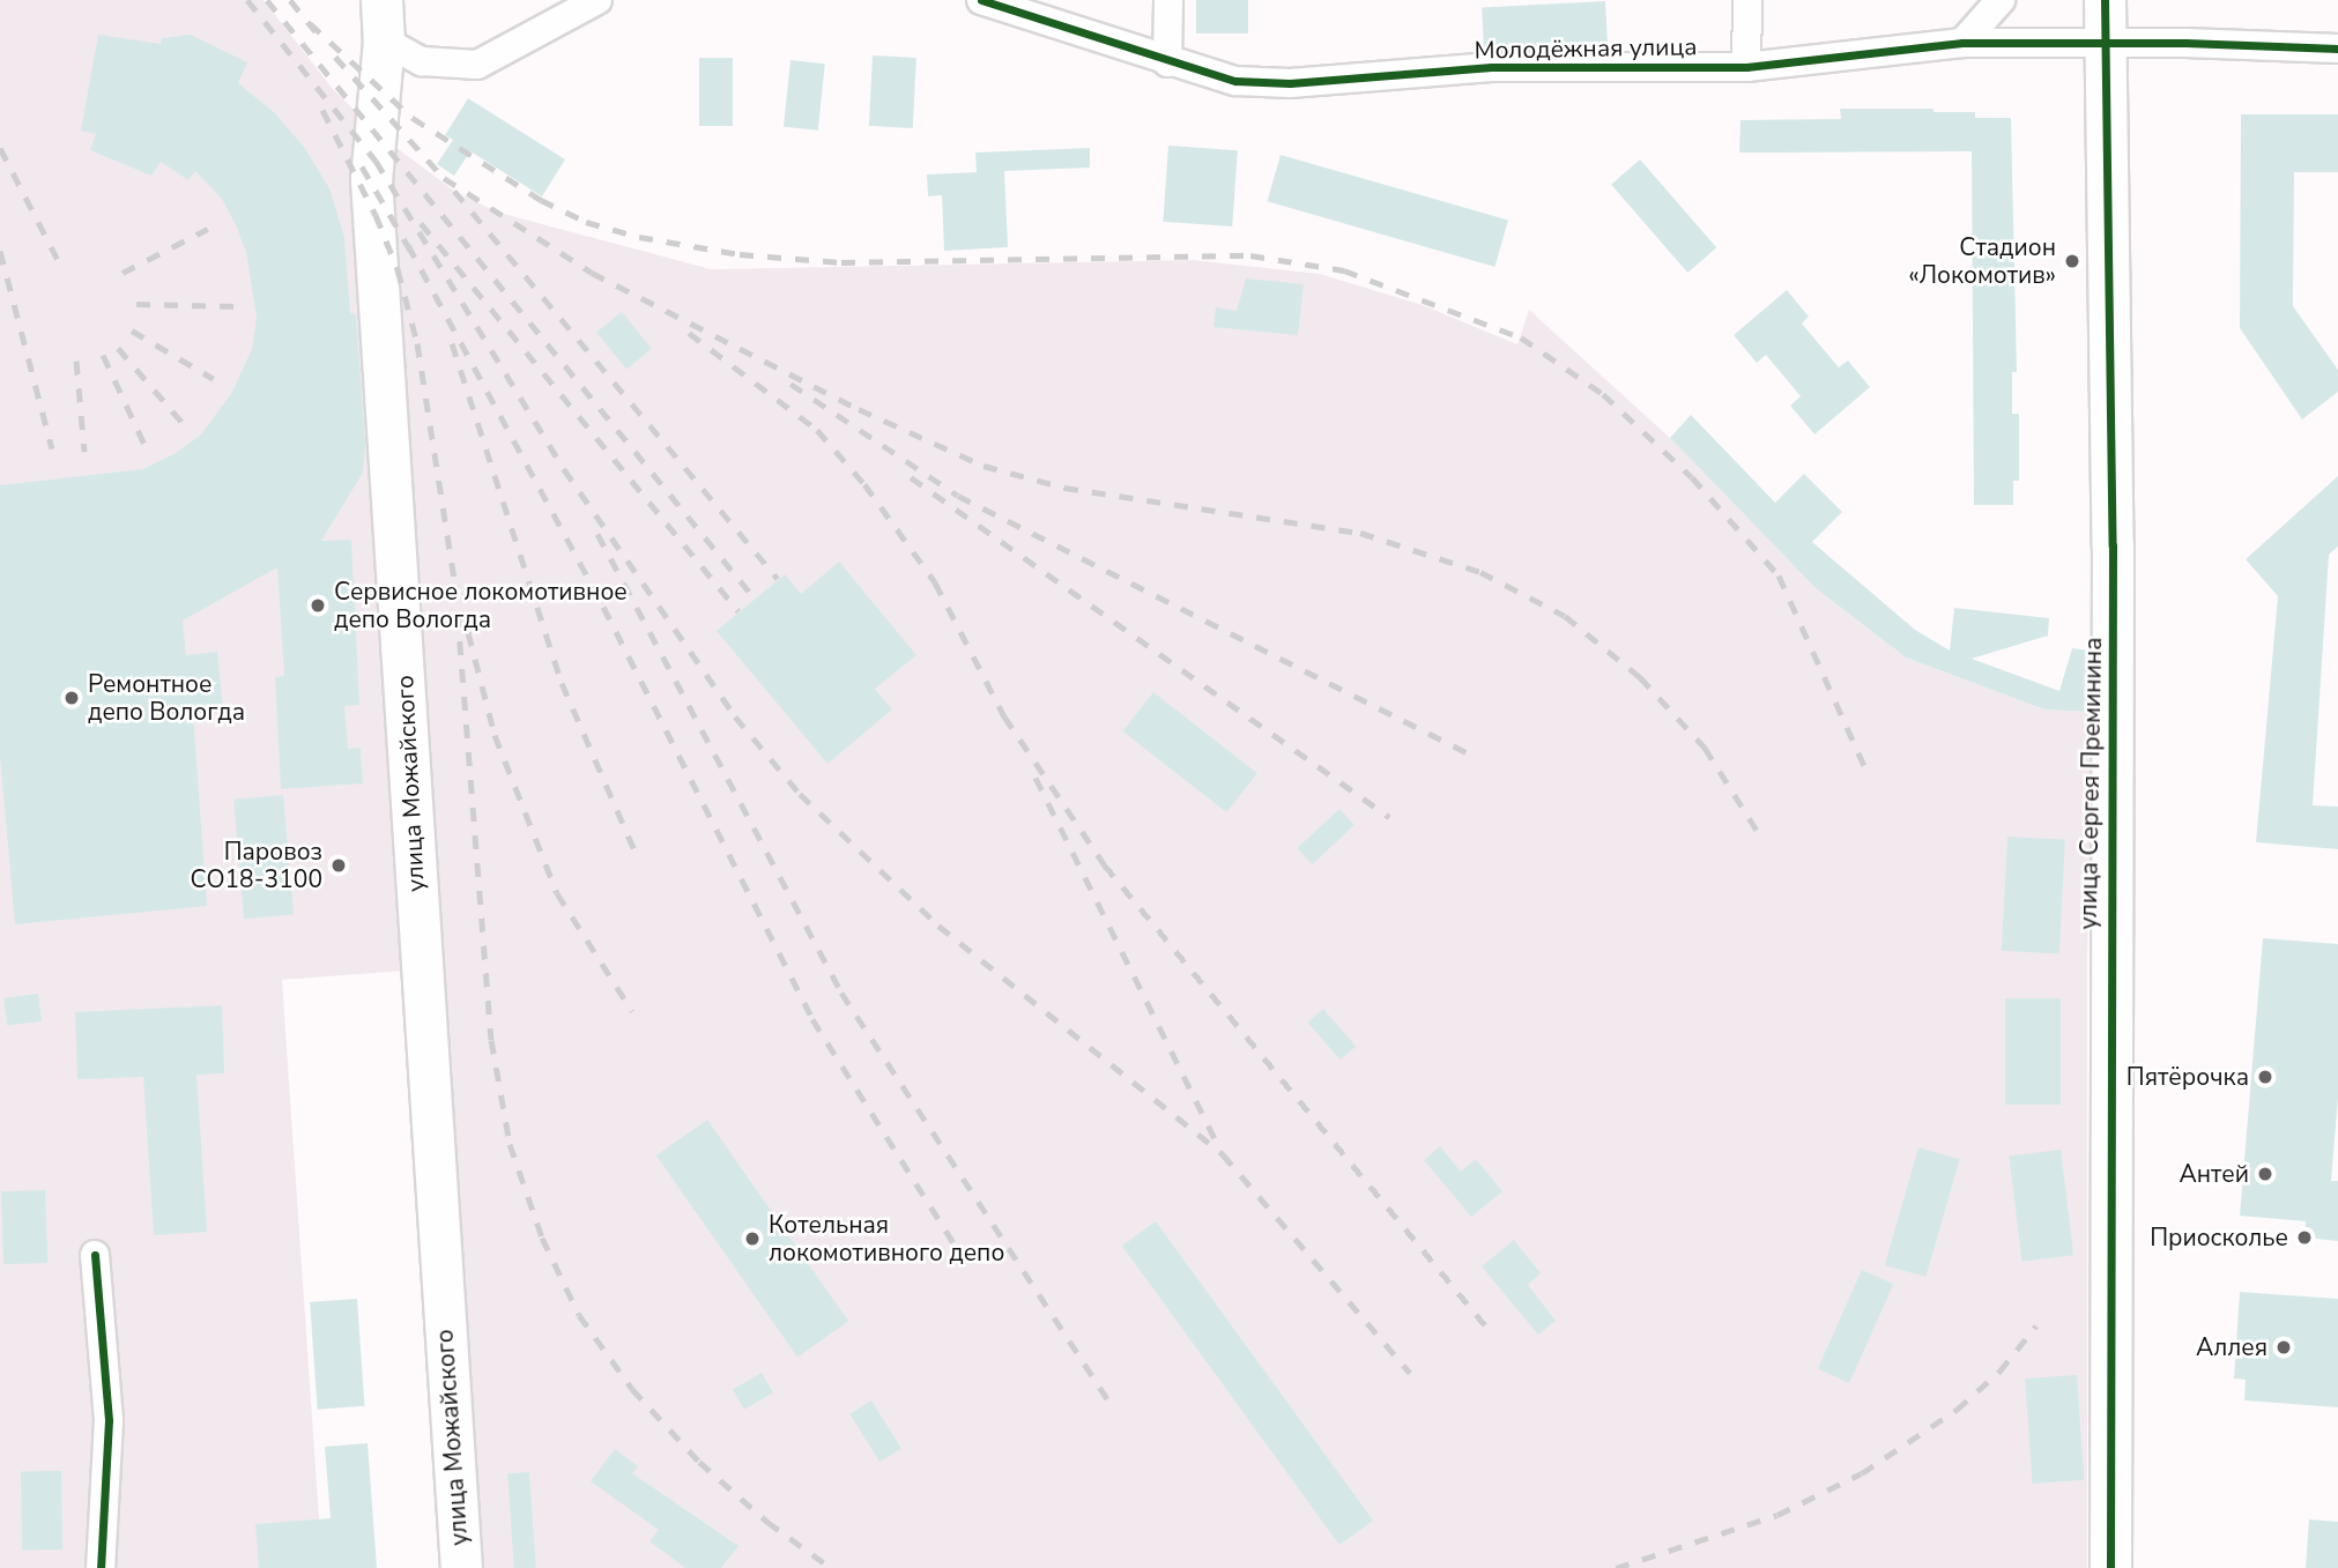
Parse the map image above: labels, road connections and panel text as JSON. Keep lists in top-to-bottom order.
{
  "streets": {
    "main road": ["улица Можайского", "улица Сергея Преминина"],
    "street": ["Молодёжная улица"]
  },
  "crossings": [
    ["Молодёжная улица", "улица Сергея Преминина"]
  ],
  "places": [
    "Стадион «Локомотив»",
    "Сервисное локомотивное депо Вологда",
    "Ремонтное депо Вологда",
    "Паровоз СО18-3100",
    "Пятёрочка",
    "Антей",
    "Приосколье",
    "Котельная локомотивного депо",
    "Аллея"
  ]
}
